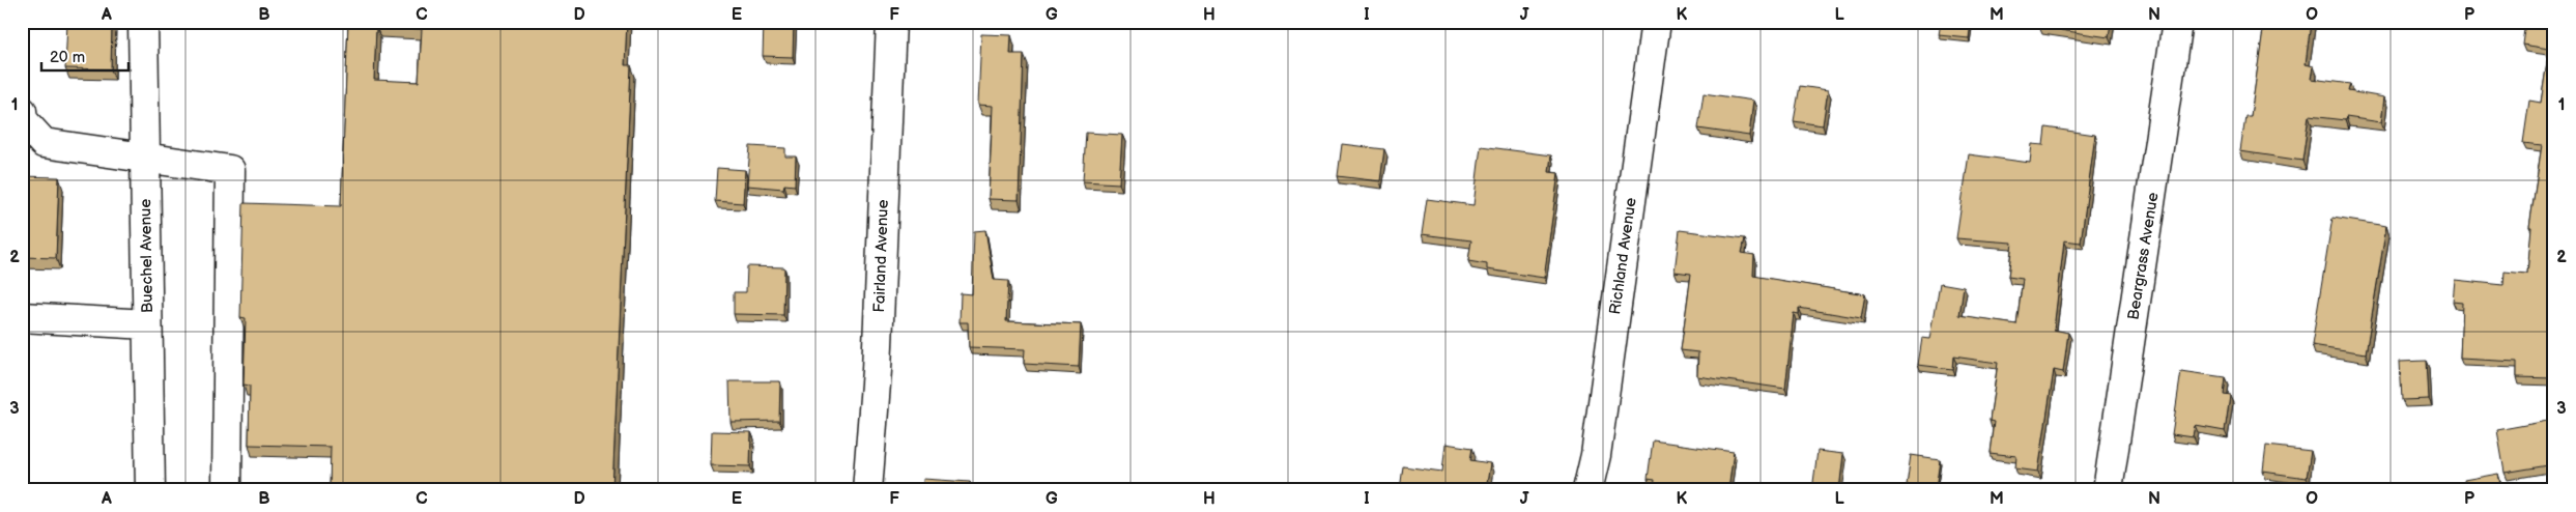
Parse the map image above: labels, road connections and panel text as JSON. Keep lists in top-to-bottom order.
{
  "streets": {
    "street": [
      "Buechel Avenue",
      "Fairland Avenue",
      "Richland Avenue",
      "Beargrass Avenue"
    ]
  },
  "scale_bar": "20 m",
  "grid": {
    "columns": [
      "A",
      "B",
      "C",
      "D",
      "E",
      "F",
      "G",
      "H",
      "I",
      "J",
      "K",
      "L",
      "M",
      "N",
      "O",
      "P"
    ],
    "rows": ["1", "2", "3"]
  }
}
